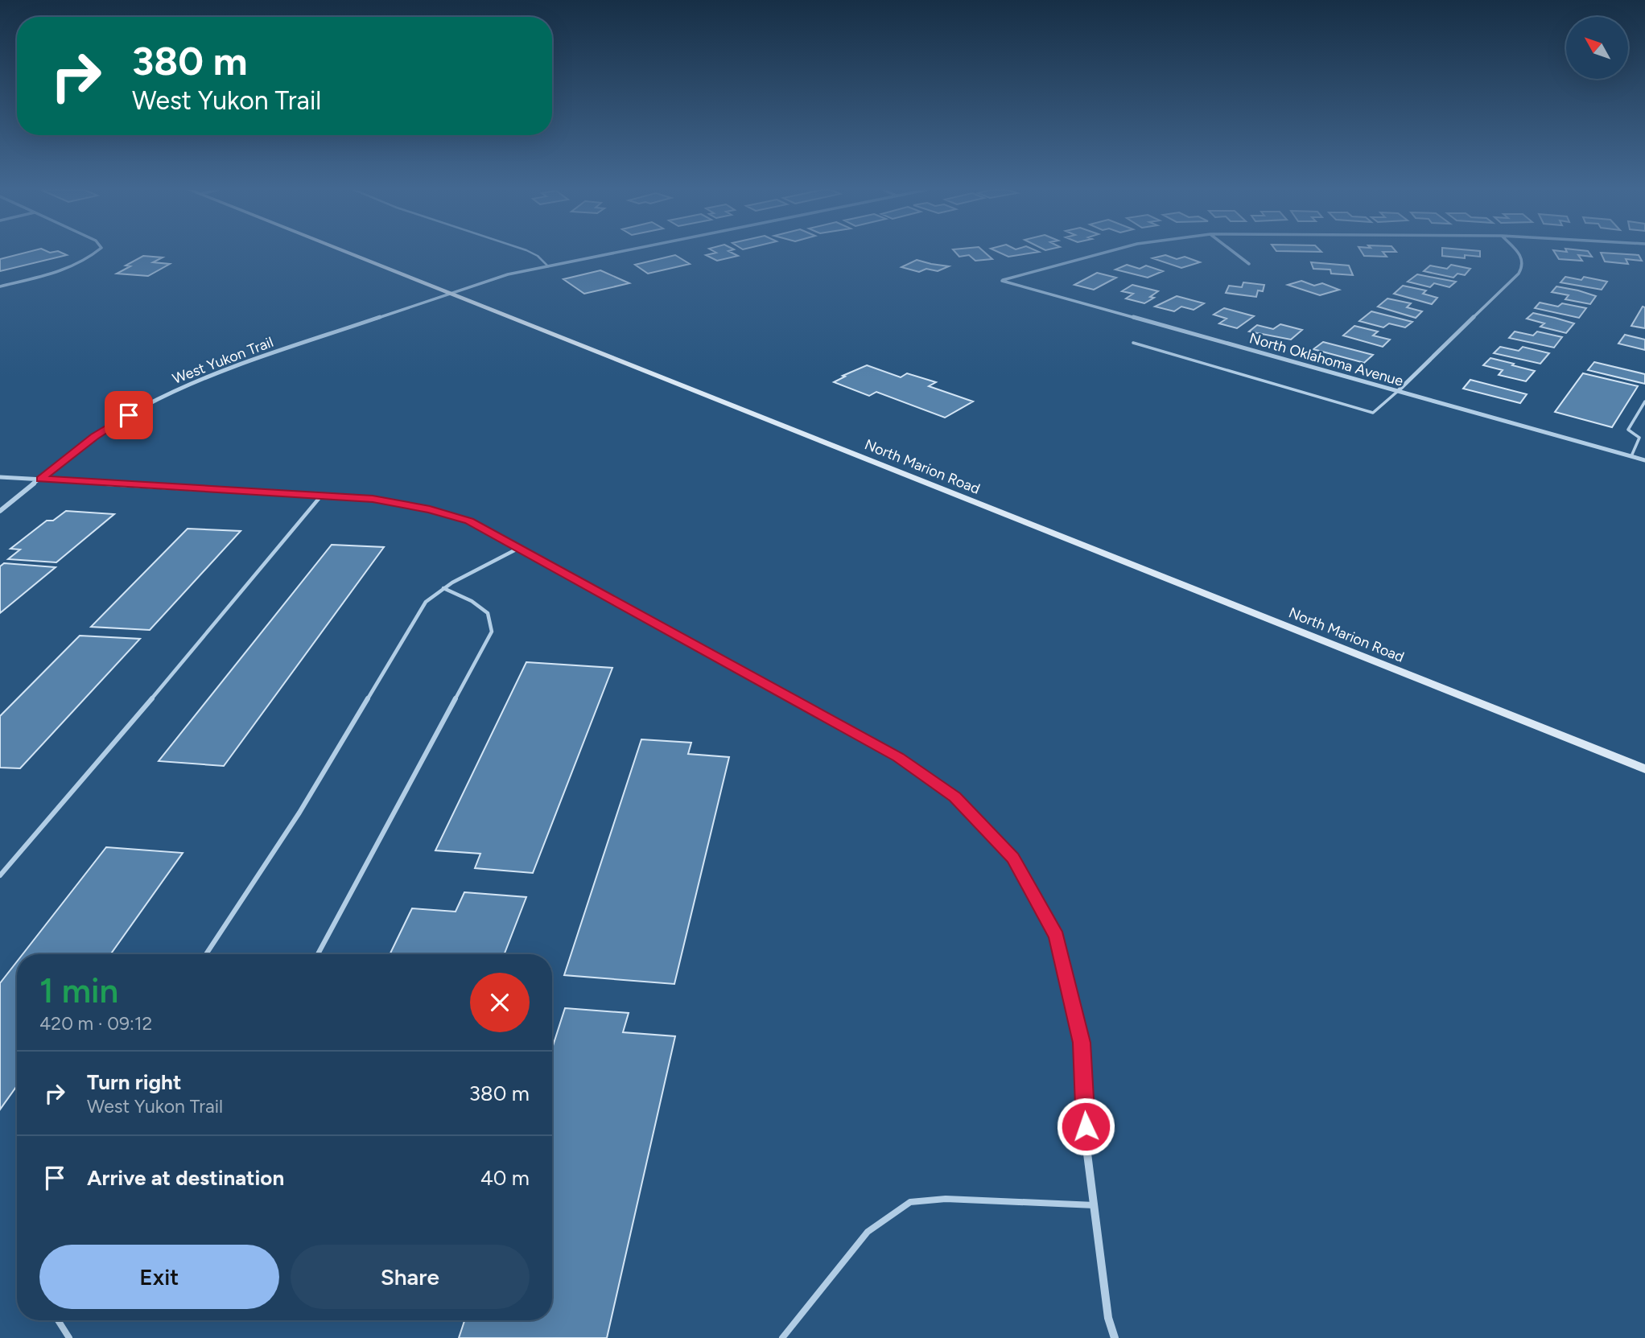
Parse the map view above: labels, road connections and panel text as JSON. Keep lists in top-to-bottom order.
{
  "streets": {
    "main road": ["North Marion Road"],
    "street": ["North Oklahoma Avenue", "West Yukon Trail"]
  },
  "crossings": [
    ["West Yukon Trail", "North Marion Road"]
  ],
  "north": "top left",
  "page": {
    "turn": ["380 m", "West Yukon Trail"],
    "heading": ["1 min", "420 m · 09:12"],
    "list": [
      {
        "name": "Turn right",
        "note": "West Yukon Trail",
        "value": "380 m"
      },
      {
        "name": "Arrive at destination",
        "value": "40 m"
      }
    ],
    "buttons": ["Exit", "Share"]
  }
}
